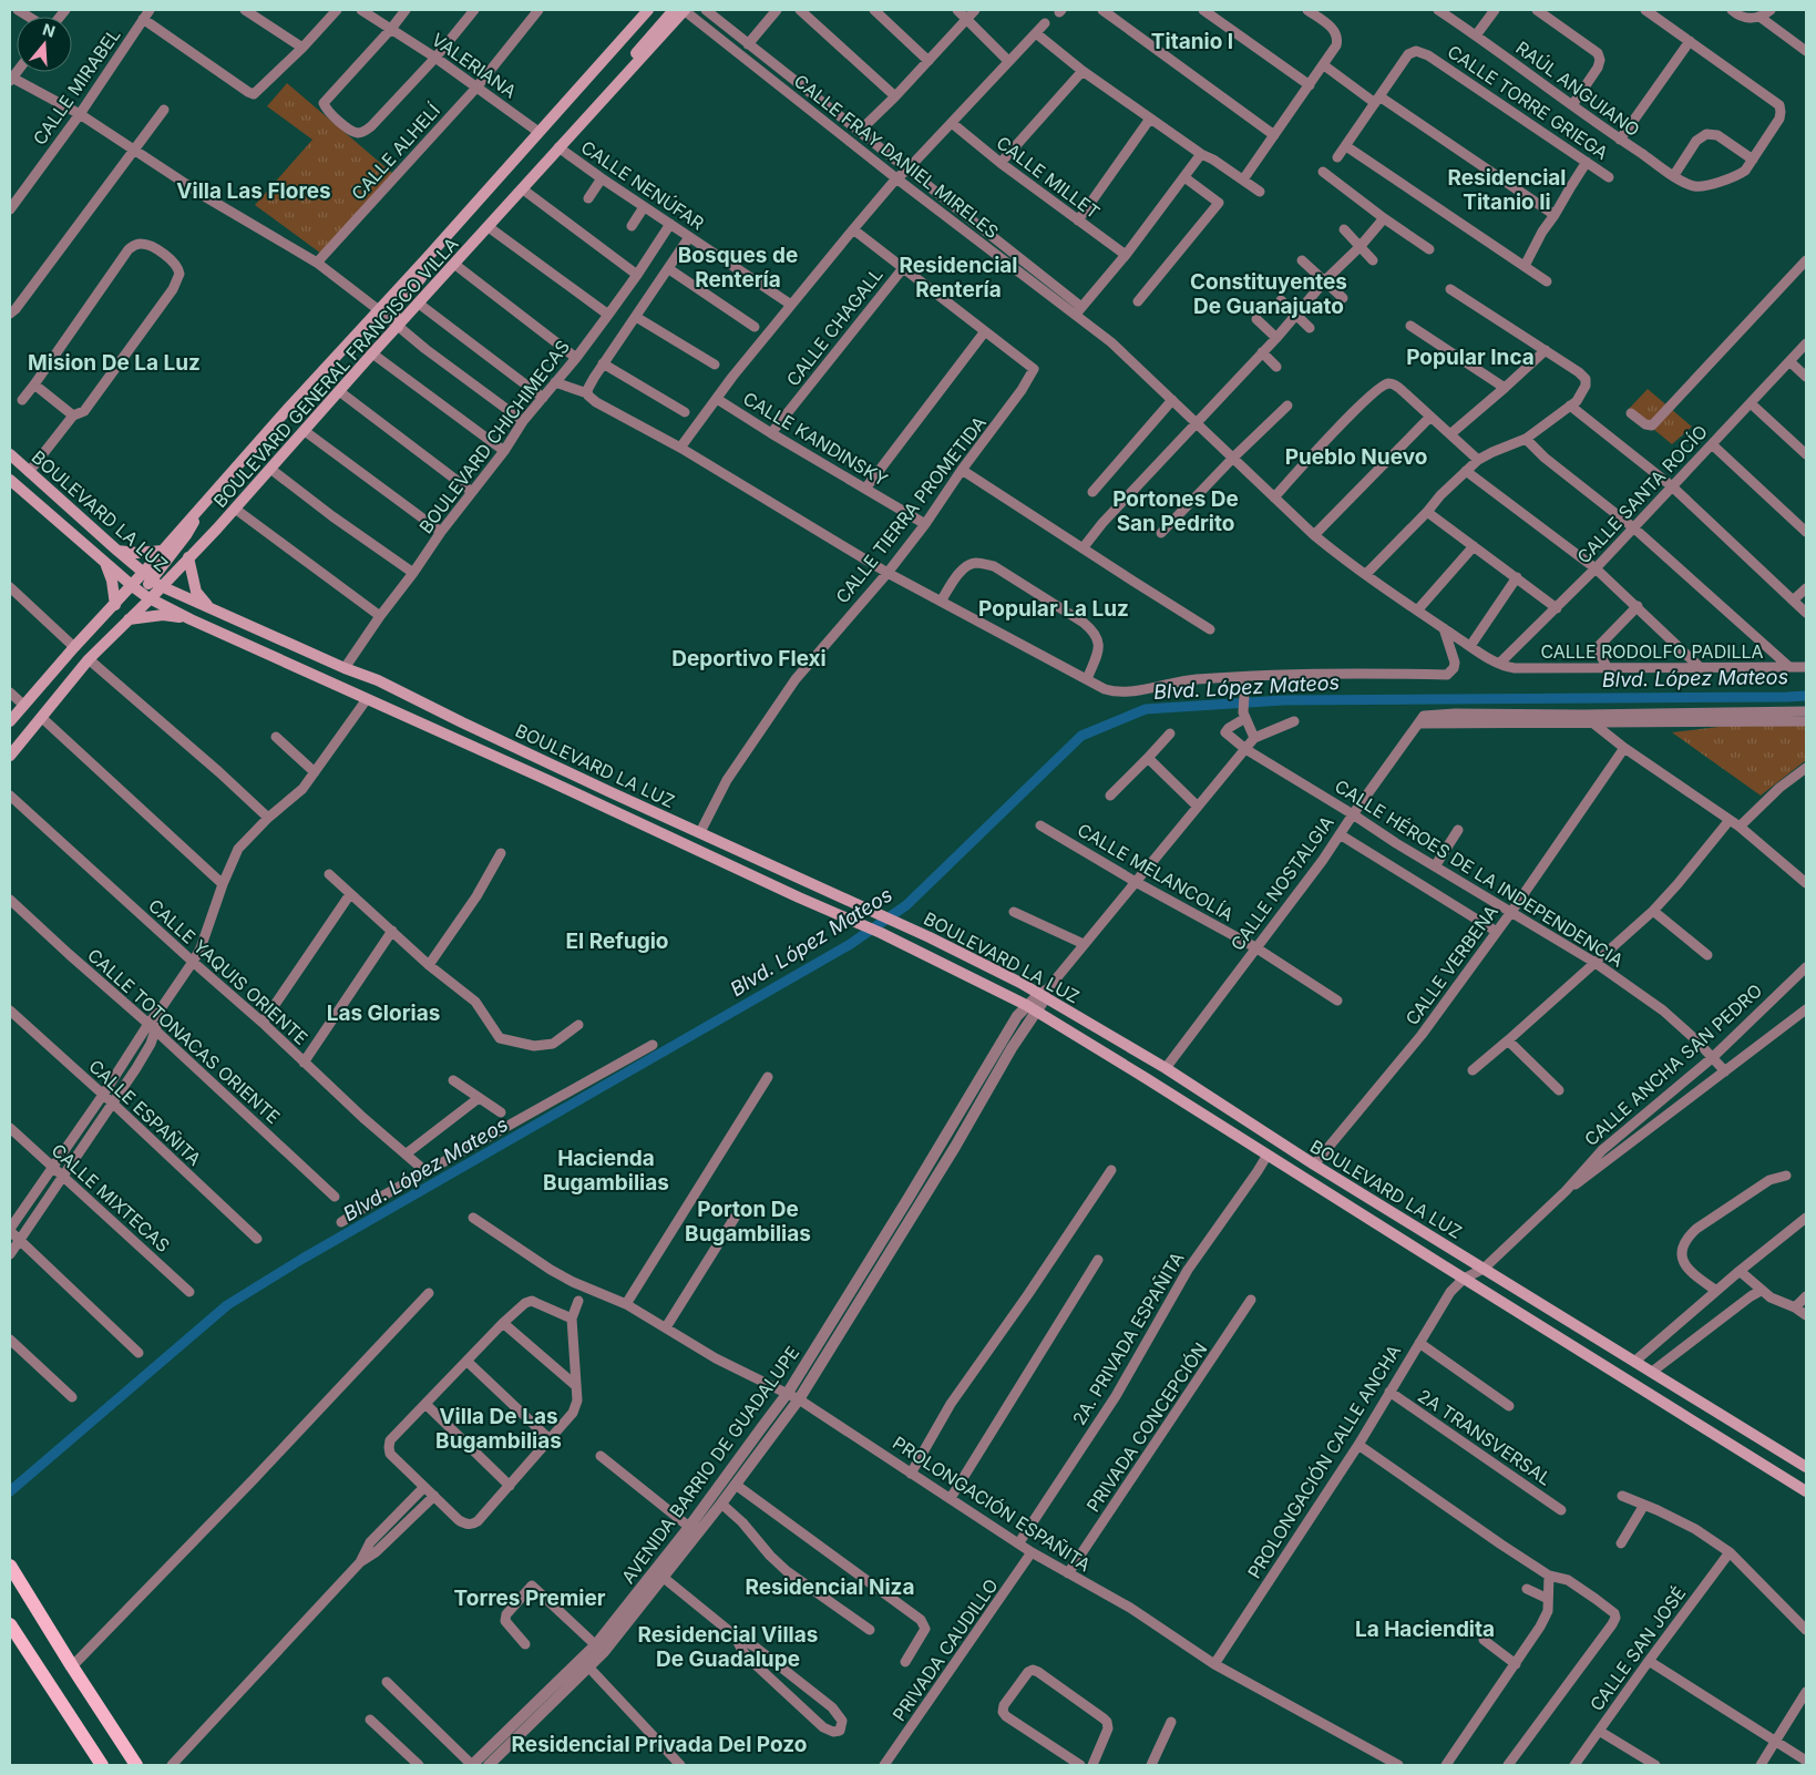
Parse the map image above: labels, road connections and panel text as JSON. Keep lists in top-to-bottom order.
{
  "streets": {
    "main road": ["BOULEVARD GENERAL FRANCISCO VILLA", "BOULEVARD LA LUZ"],
    "street": [
      "VALERIANA",
      "CALLE MIRABEL",
      "RAÚL ANGUIANO",
      "CALLE TORRE GRIEGA",
      "CALLE ALHELÍ",
      "CALLE FRAY DANIEL MIRELES",
      "CALLE MILLET",
      "CALLE NENÚFAR",
      "CALLE CHAGALL",
      "BOULEVARD CHICHIMECAS",
      "CALLE KANDINSKY",
      "CALLE SANTA ROCÍO",
      "CALLE TIERRA PROMETIDA",
      "CALLE RODOLFO PADILLA",
      "CALLE MELANCOLÍA",
      "CALLE HÉROES DE LA INDEPENDENCIA",
      "CALLE NOSTALGIA",
      "CALLE VERBENA",
      "CALLE YAQUIS ORIENTE",
      "CALLE TOTONACAS ORIENTE",
      "CALLE ANCHA SAN PEDRO",
      "CALLE ESPAÑITA",
      "CALLE MIXTECAS",
      "2A. PRIVADA ESPAÑITA",
      "PRIVADA CONCEPCIÓN",
      "2A TRANSVERSAL",
      "PROLONGACIÓN CALLE ANCHA",
      "AVENIDA BARRIO DE GUADALUPE",
      "PROLONGACIÓN ESPAÑITA",
      "CALLE SAN JOSÉ",
      "PRIVADA CAUDILLO"
    ]
  },
  "crossings": [
    ["VALERIANA", "CALLE ALHELÍ"],
    ["VALERIANA", "BOULEVARD GENERAL FRANCISCO VILLA"],
    ["CALLE FRAY DANIEL MIRELES", "BOULEVARD GENERAL FRANCISCO VILLA"],
    ["CALLE FRAY DANIEL MIRELES", "CALLE SANTA ROCÍO"],
    ["CALLE FRAY DANIEL MIRELES", "CALLE RODOLFO PADILLA"],
    ["CALLE NENÚFAR", "BOULEVARD GENERAL FRANCISCO VILLA"],
    ["CALLE NENÚFAR", "BOULEVARD CHICHIMECAS"],
    ["CALLE CHAGALL", "CALLE KANDINSKY"],
    ["BOULEVARD GENERAL FRANCISCO VILLA", "BOULEVARD LA LUZ"],
    ["BOULEVARD CHICHIMECAS", "BOULEVARD LA LUZ"],
    ["CALLE KANDINSKY", "CALLE TIERRA PROMETIDA"],
    ["CALLE SANTA ROCÍO", "CALLE RODOLFO PADILLA"],
    ["CALLE TIERRA PROMETIDA", "BOULEVARD LA LUZ"],
    ["BOULEVARD LA LUZ", "CALLE NOSTALGIA"],
    ["BOULEVARD LA LUZ", "CALLE VERBENA"],
    ["BOULEVARD LA LUZ", "CALLE ANCHA SAN PEDRO"],
    ["BOULEVARD LA LUZ", "2A. PRIVADA ESPAÑITA"],
    ["BOULEVARD LA LUZ", "PROLONGACIÓN CALLE ANCHA"],
    ["BOULEVARD LA LUZ", "AVENIDA BARRIO DE GUADALUPE"],
    ["CALLE MELANCOLÍA", "CALLE NOSTALGIA"],
    ["CALLE MELANCOLÍA", "AVENIDA BARRIO DE GUADALUPE"],
    ["CALLE HÉROES DE LA INDEPENDENCIA", "CALLE NOSTALGIA"],
    ["CALLE HÉROES DE LA INDEPENDENCIA", "CALLE VERBENA"],
    ["CALLE HÉROES DE LA INDEPENDENCIA", "CALLE ANCHA SAN PEDRO"],
    ["CALLE HÉROES DE LA INDEPENDENCIA", "AVENIDA BARRIO DE GUADALUPE"],
    ["CALLE ANCHA SAN PEDRO", "PROLONGACIÓN CALLE ANCHA"],
    ["2A. PRIVADA ESPAÑITA", "PROLONGACIÓN ESPAÑITA"],
    ["PRIVADA CONCEPCIÓN", "PROLONGACIÓN ESPAÑITA"],
    ["2A TRANSVERSAL", "PROLONGACIÓN CALLE ANCHA"],
    ["PROLONGACIÓN CALLE ANCHA", "PROLONGACIÓN ESPAÑITA"],
    ["AVENIDA BARRIO DE GUADALUPE", "PROLONGACIÓN ESPAÑITA"],
    ["PROLONGACIÓN ESPAÑITA", "PRIVADA CAUDILLO"]
  ],
  "districts": [
    "Titanio I",
    "Residencial Titanio Ii",
    "Villa Las Flores",
    "Bosques de Rentería",
    "Residencial Rentería",
    "Constituyentes De Guanajuato",
    "Popular Inca",
    "Mision De La Luz",
    "Pueblo Nuevo",
    "Portones De San Pedrito",
    "Popular La Luz",
    "Deportivo Flexi",
    "El Refugio",
    "Las Glorias",
    "Hacienda Bugambilias",
    "Porton De Bugambilias",
    "Villa De Las Bugambilias",
    "Residencial Niza",
    "Torres Premier",
    "La Haciendita",
    "Residencial Villas De Guadalupe",
    "Residencial Privada Del Pozo"
  ],
  "water": ["Blvd. López Mateos"],
  "north": "top"
}
